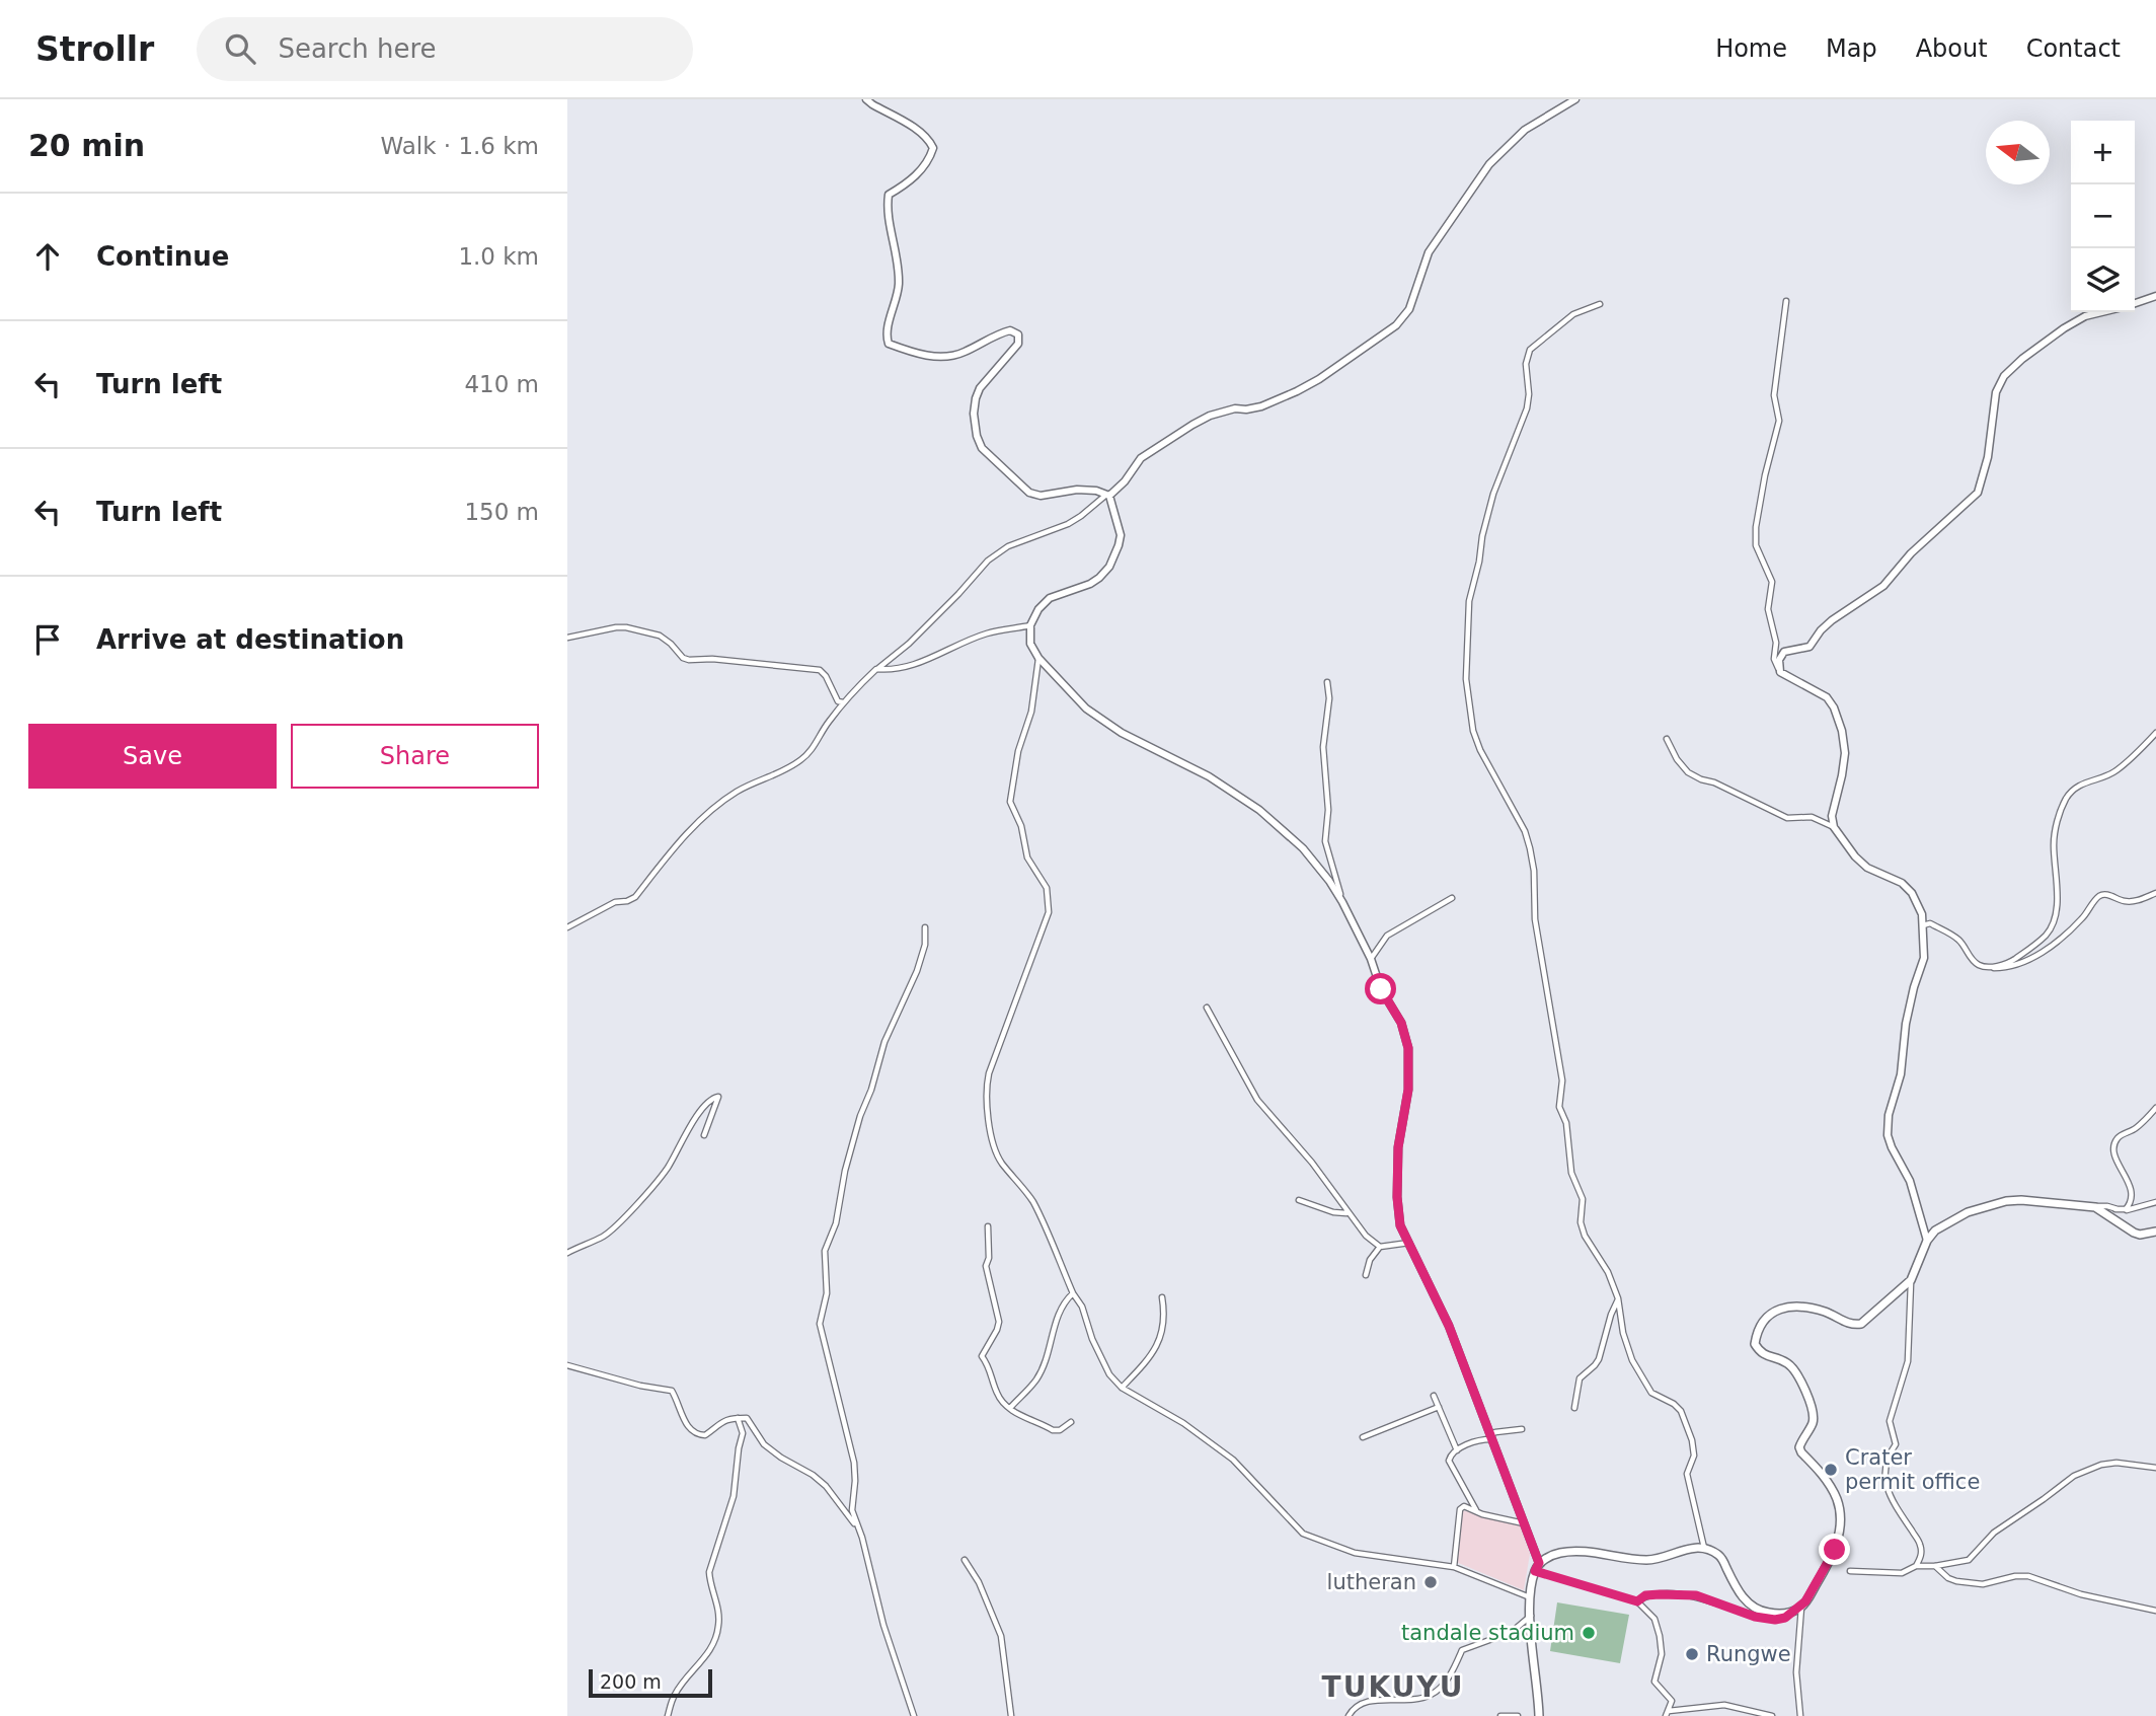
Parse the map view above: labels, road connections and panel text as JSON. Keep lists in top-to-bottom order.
{
  "districts": ["TUKUYU"],
  "places": [
    "Crater permit office",
    "lutheran",
    "tandale stadium",
    "Rungwe"
  ],
  "scale_bar": "200 m",
  "north": "left",
  "page": {
    "header": "Strollr",
    "search": "Search here",
    "nav": [
      "Home",
      "Map",
      "About",
      "Contact"
    ],
    "heading": ["20 min", "Walk · 1.6 km"],
    "map_buttons": ["+", "−"],
    "list": [
      ["Continue", "1.0 km"],
      ["Turn left", "410 m"],
      ["Turn left", "150 m"],
      "Arrive at destination"
    ],
    "buttons": ["Save", "Share"],
    "scale": "200 m"
  }
}
